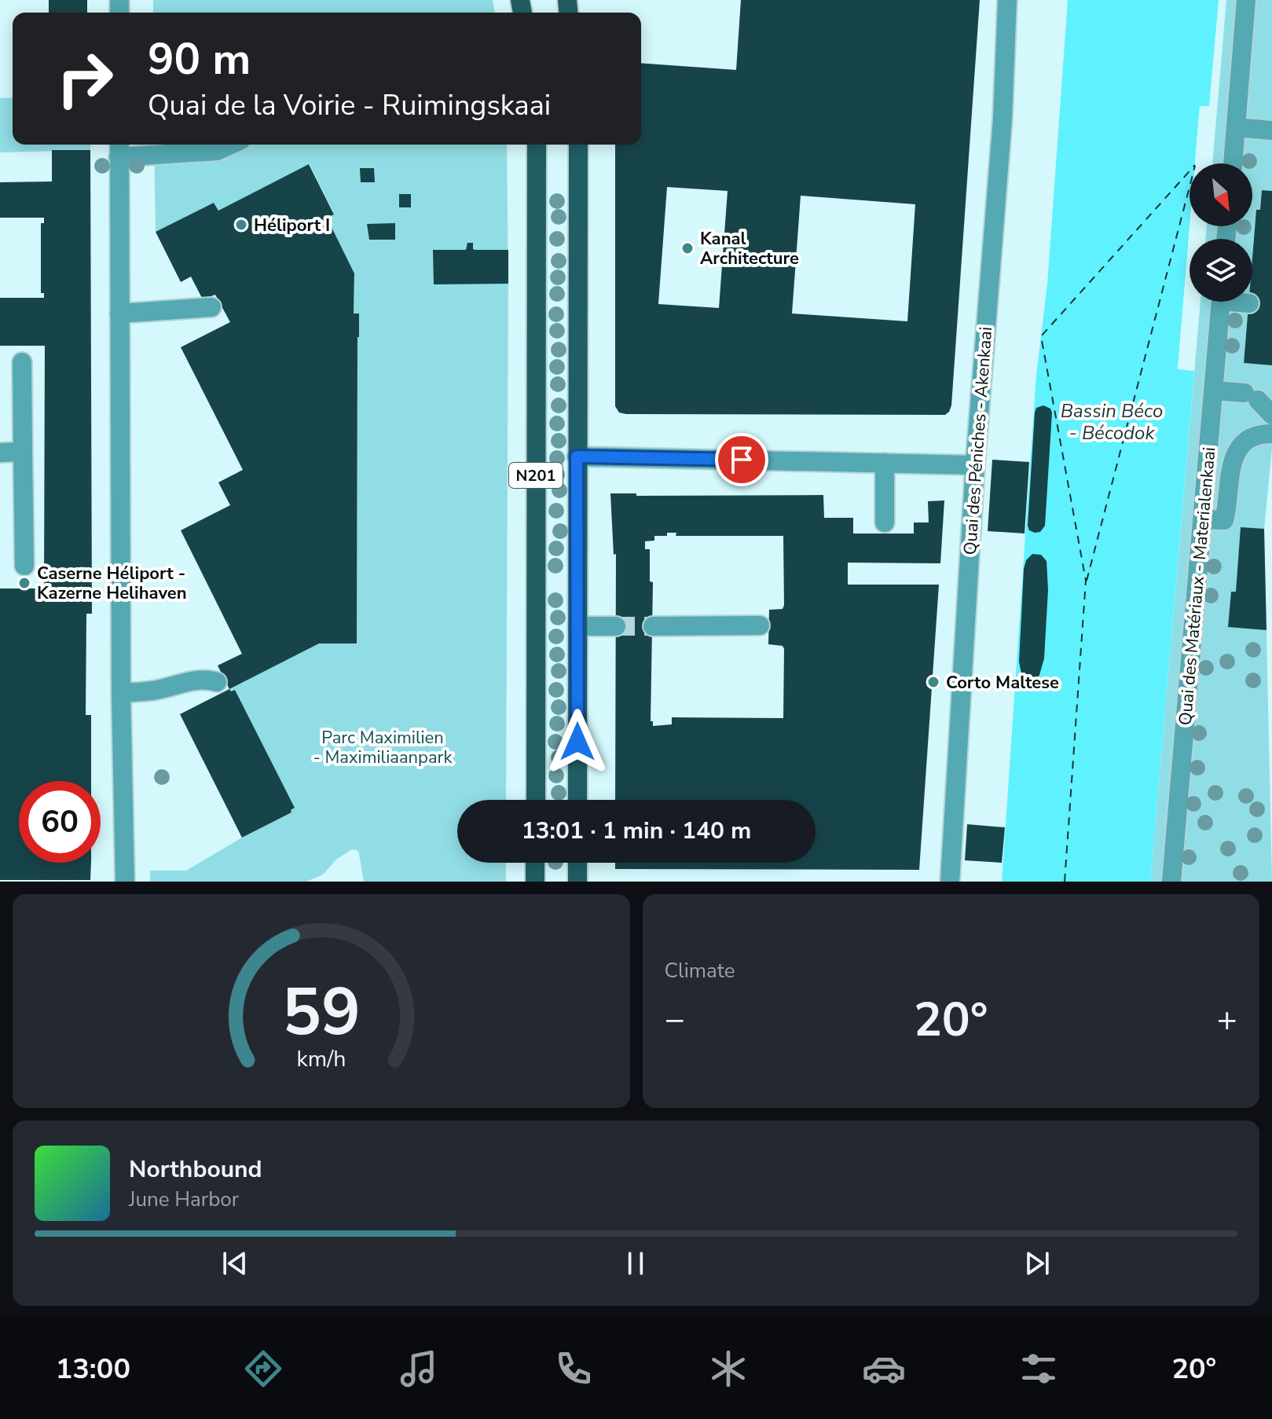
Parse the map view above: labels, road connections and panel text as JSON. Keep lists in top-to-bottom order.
{
  "streets": {
    "main road": ["N201"],
    "street": ["Quai des Péniches - Akenkaai", "Quai des Matériaux - Materialenkaai"]
  },
  "water": ["Bassin Béco - Bécodok"],
  "parks": ["Parc Maximilien - Maximiliaanpark"],
  "places": [
    "Héliport I",
    "Kanal Architecture",
    "Caserne Héliport - Kazerne Helihaven",
    "Corto Maltese"
  ],
  "north": "bottom right",
  "page": {
    "turn": ["90 m", "Quai de la Voirie - Ruimingskaai"],
    "limit": "60",
    "trip": "13:01 · 1 min · 140 m",
    "tile": "Climate",
    "heat": ["−", "20°", "+"],
    "song": ["Northbound", "June Harbor"],
    "tabs": ["13:00", "20°"],
    "gauge": ["59", "km/h"]
  }
}
